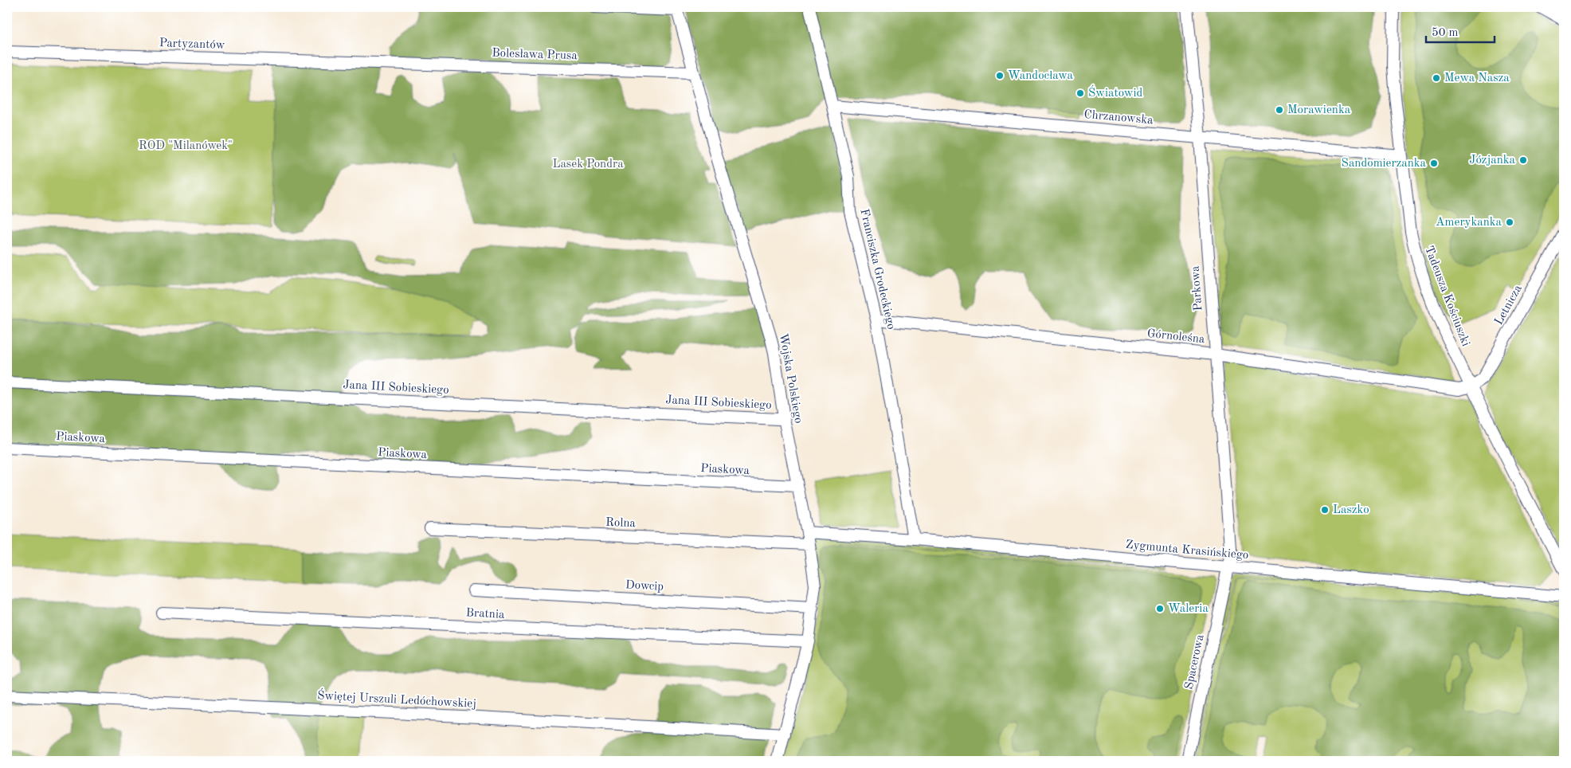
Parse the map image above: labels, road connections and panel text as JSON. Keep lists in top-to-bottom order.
{
  "streets": {
    "street": [
      "Partyzantów",
      "Bolesława Prusa",
      "Chrzanowska",
      "Franciszka Grodeckiego",
      "Parkowa",
      "Tadeusza Kościuszki",
      "Letnicza",
      "Górnoleśna",
      "Wojska Polskiego",
      "Jana III Sobieskiego",
      "Piaskowa",
      "Rolna",
      "Zygmunta Krasińskiego",
      "Dowcip",
      "Bratnia",
      "Spacerowa",
      "Świętej Urszuli Ledóchowskiej"
    ]
  },
  "crossings": [
    ["Partyzantów", "Bolesława Prusa"],
    ["Bolesława Prusa", "Wojska Polskiego"],
    ["Chrzanowska", "Franciszka Grodeckiego"],
    ["Chrzanowska", "Parkowa"],
    ["Chrzanowska", "Tadeusza Kościuszki"],
    ["Franciszka Grodeckiego", "Górnoleśna"],
    ["Franciszka Grodeckiego", "Zygmunta Krasińskiego"],
    ["Parkowa", "Górnoleśna"],
    ["Parkowa", "Zygmunta Krasińskiego"],
    ["Parkowa", "Spacerowa"],
    ["Tadeusza Kościuszki", "Letnicza"],
    ["Tadeusza Kościuszki", "Górnoleśna"],
    ["Letnicza", "Górnoleśna"],
    ["Wojska Polskiego", "Jana III Sobieskiego"],
    ["Wojska Polskiego", "Piaskowa"],
    ["Wojska Polskiego", "Rolna"],
    ["Wojska Polskiego", "Zygmunta Krasińskiego"],
    ["Wojska Polskiego", "Dowcip"],
    ["Wojska Polskiego", "Bratnia"],
    ["Wojska Polskiego", "Świętej Urszuli Ledóchowskiej"],
    ["Zygmunta Krasińskiego", "Spacerowa"]
  ],
  "parks": ["ROD \"Milanówek\"", "Lasek Pondra"],
  "places": [
    "Wandocława",
    "Mewa Nasza",
    "Światowid",
    "Morawienka",
    "Józjanka",
    "Sandomierzanka",
    "Amerykanka",
    "Laszko",
    "Waleria"
  ],
  "scale_bar": "50 m"
}
